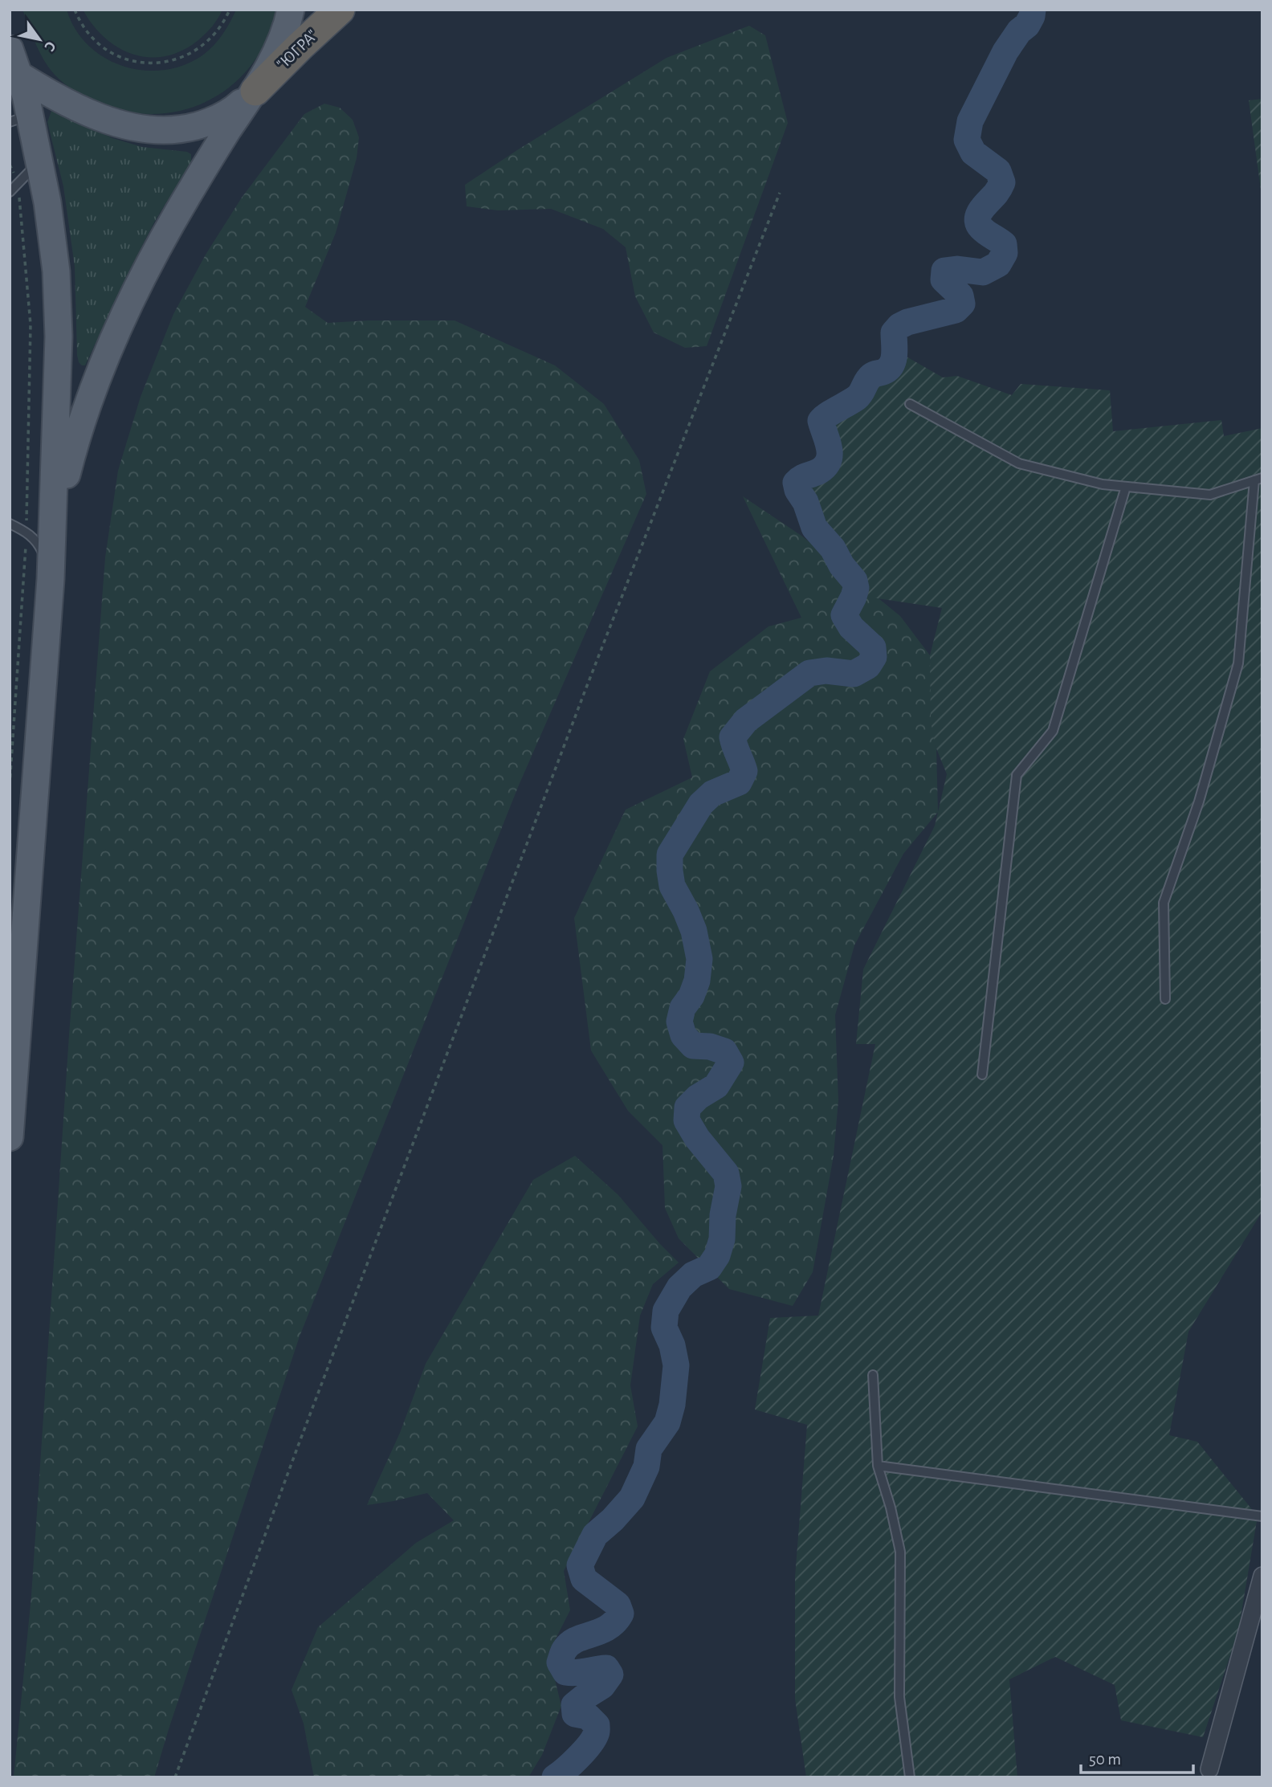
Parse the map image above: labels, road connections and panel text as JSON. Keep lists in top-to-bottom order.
{
  "streets": {
    "highway": ["\"ЮГРА\""]
  },
  "scale_bar": "50 m",
  "north": "bottom right"
}
